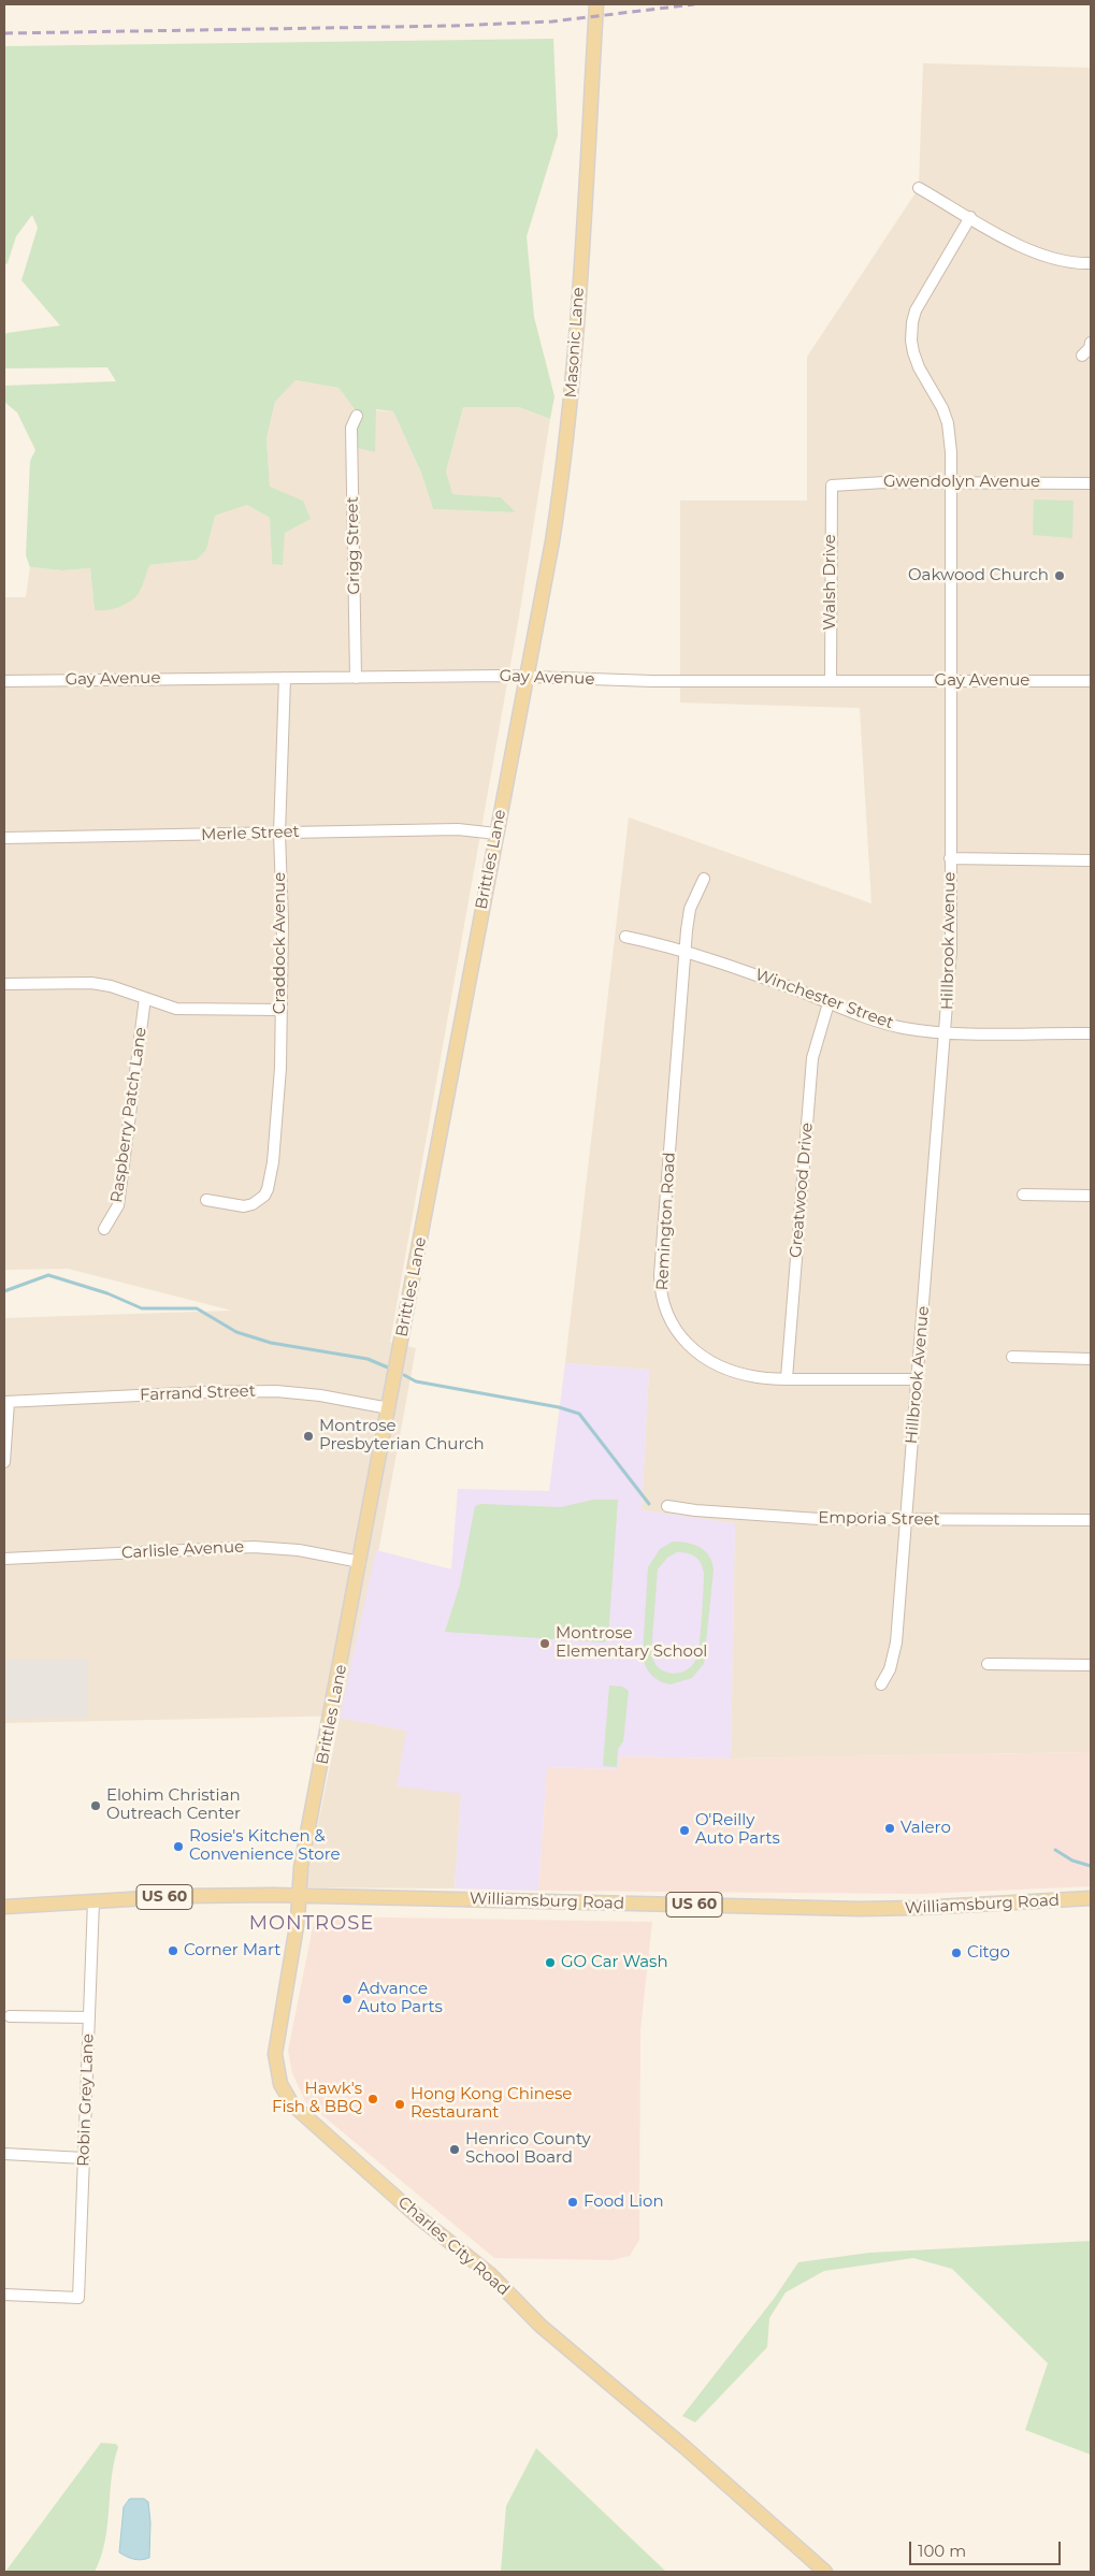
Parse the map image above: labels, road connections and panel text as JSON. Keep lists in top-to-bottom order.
{
  "streets": {
    "main road": [
      "Masonic Lane",
      "Brittles Lane",
      "US 60",
      "Williamsburg Road",
      "Charles City Road"
    ],
    "street": [
      "Gwendolyn Avenue",
      "Grigg Street",
      "Walsh Drive",
      "Gay Avenue",
      "Merle Street",
      "Hillbrook Avenue",
      "Craddock Avenue",
      "Winchester Street",
      "Raspberry Patch Lane",
      "Greatwood Drive",
      "Remington Road",
      "Farrand Street",
      "Emporia Street",
      "Carlisle Avenue",
      "Robin Grey Lane"
    ]
  },
  "crossings": [
    ["Masonic Lane", "Gay Avenue"],
    ["Masonic Lane", "Brittles Lane"],
    ["Gwendolyn Avenue", "Walsh Drive"],
    ["Gwendolyn Avenue", "Hillbrook Avenue"],
    ["Grigg Street", "Gay Avenue"],
    ["Walsh Drive", "Gay Avenue"],
    ["Gay Avenue", "Brittles Lane"],
    ["Gay Avenue", "Hillbrook Avenue"],
    ["Gay Avenue", "Craddock Avenue"],
    ["Merle Street", "Brittles Lane"],
    ["Merle Street", "Craddock Avenue"],
    ["Brittles Lane", "Farrand Street"],
    ["Brittles Lane", "Carlisle Avenue"],
    ["Brittles Lane", "Williamsburg Road"],
    ["Brittles Lane", "Charles City Road"],
    ["Hillbrook Avenue", "Winchester Street"],
    ["Hillbrook Avenue", "Remington Road"],
    ["Hillbrook Avenue", "Emporia Street"],
    ["Winchester Street", "Greatwood Drive"],
    ["Winchester Street", "Remington Road"],
    ["Greatwood Drive", "Remington Road"],
    ["Williamsburg Road", "Robin Grey Lane"],
    ["Williamsburg Road", "Charles City Road"]
  ],
  "districts": ["MONTROSE"],
  "places": [
    "Oakwood Church",
    "Montrose Presbyterian Church",
    "Montrose Elementary School",
    "Elohim Christian Outreach Center",
    "Valero",
    "O'Reilly Auto Parts",
    "Rosie's Kitchen & Convenience Store",
    "Corner Mart",
    "Citgo",
    "GO Car Wash",
    "Advance Auto Parts",
    "Hawk's Fish & BBQ",
    "Hong Kong Chinese Restaurant",
    "Henrico County School Board",
    "Food Lion"
  ],
  "scale_bar": "100 m"
}
